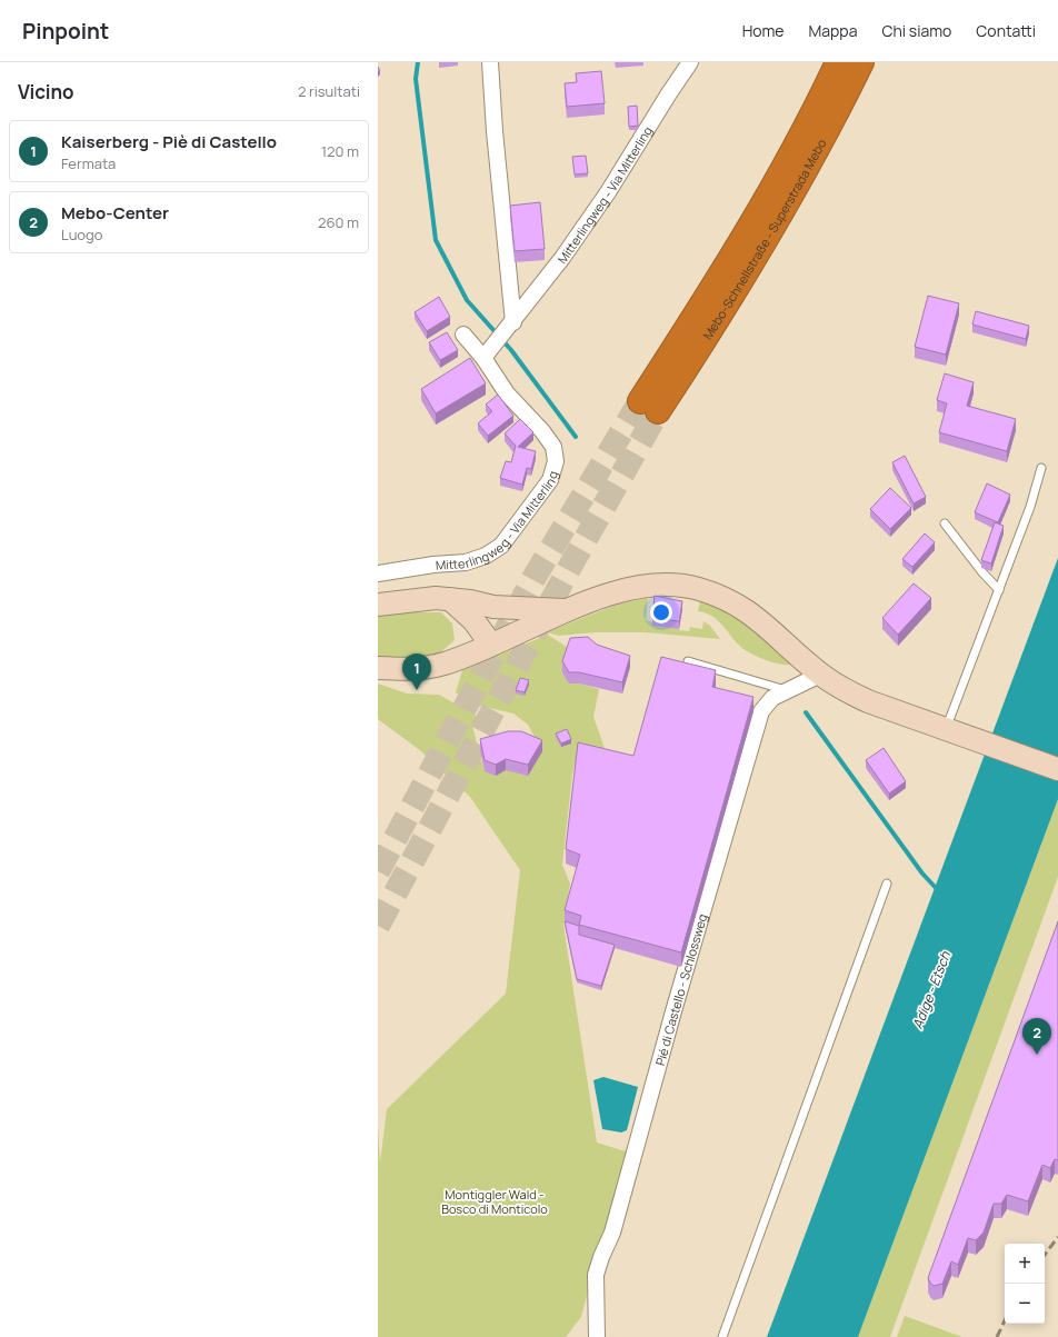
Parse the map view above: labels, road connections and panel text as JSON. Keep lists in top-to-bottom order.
{
  "streets": {
    "highway": ["Mebo-Schnellstraße - Superstrada Mebo"],
    "street": ["Mitterlingweg - Via Mitterling", "Pié di Castello - Schlossweg"]
  },
  "water": ["Adige - Etsch"],
  "parks": ["Montiggler Wald - Bosco di Monticolo"],
  "page": {
    "header": "Pinpoint",
    "nav": [
      "Home",
      "Mappa",
      "Chi siamo",
      "Contatti"
    ],
    "heading": ["Vicino", "2 risultati"],
    "list": [
      {
        "mark": "1",
        "name": "Kaiserberg - Piè di Castello",
        "note": "Fermata",
        "value": "120 m"
      },
      {
        "mark": "2",
        "name": "Mebo-Center",
        "note": "Luogo",
        "value": "260 m"
      }
    ],
    "pins": ["1", "2"],
    "map_buttons": ["+", "−"]
  }
}
